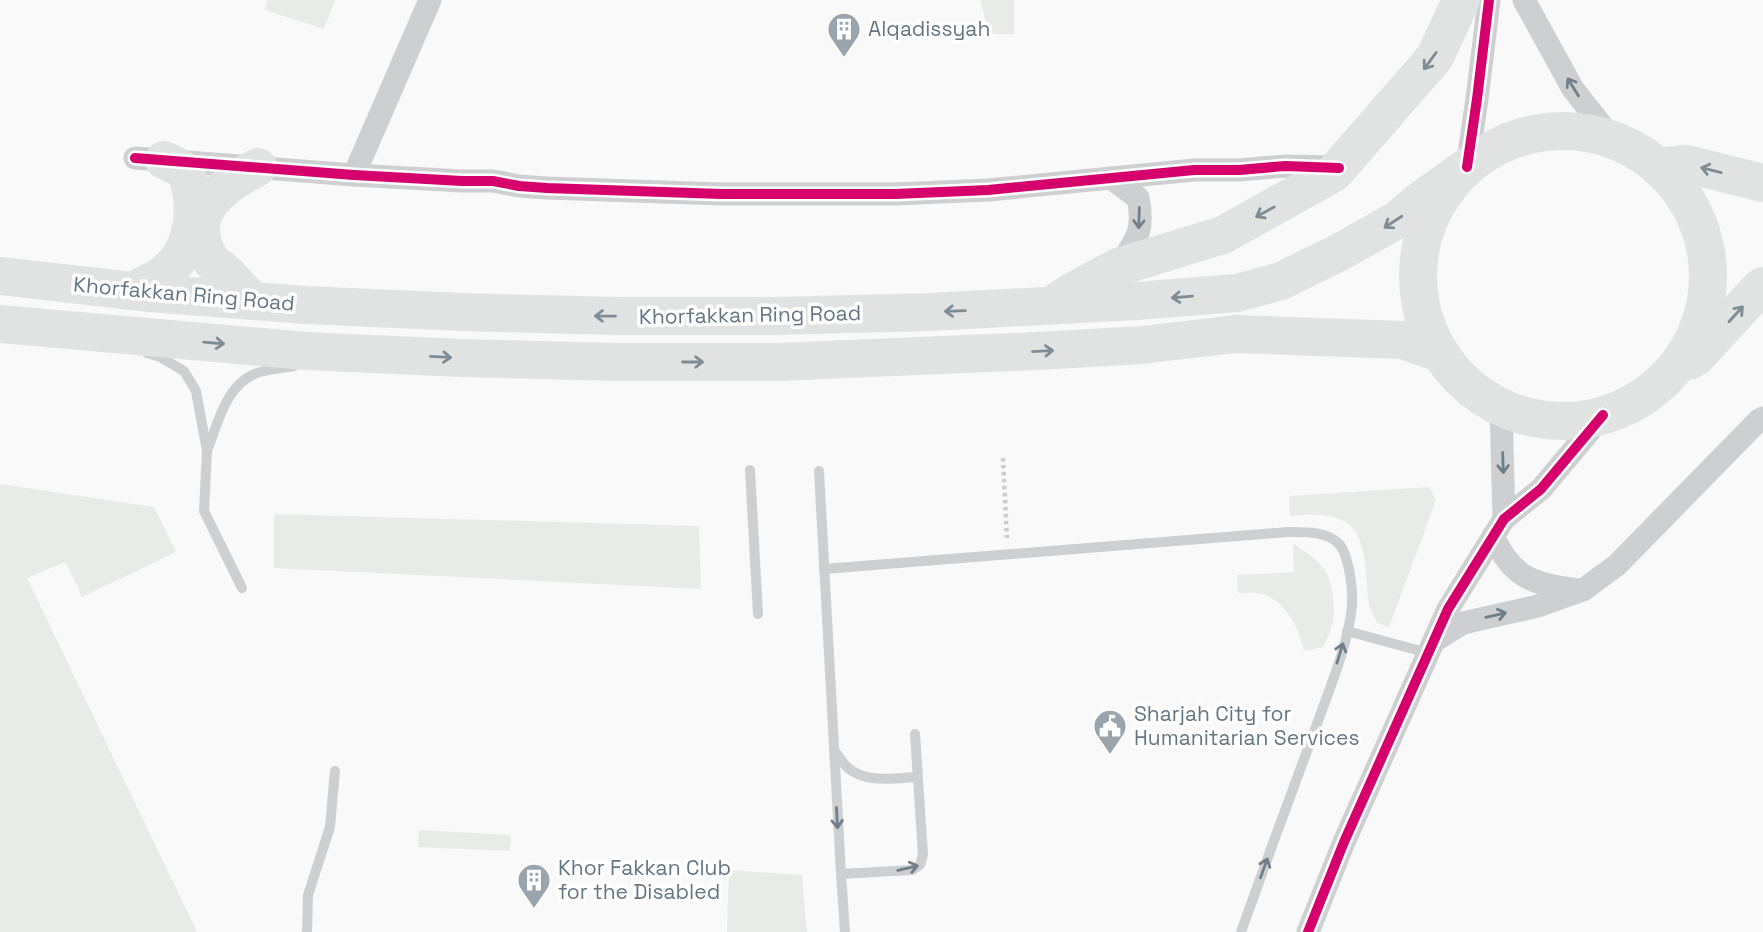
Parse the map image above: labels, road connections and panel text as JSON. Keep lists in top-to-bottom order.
{
  "streets": {
    "highway": ["Khorfakkan Ring Road"]
  },
  "places": {
    "building": ["Alqadissyah", "Khor Fakkan Club for the Disabled"],
    "public building": ["Sharjah City for Humanitarian Services"]
  }
}
